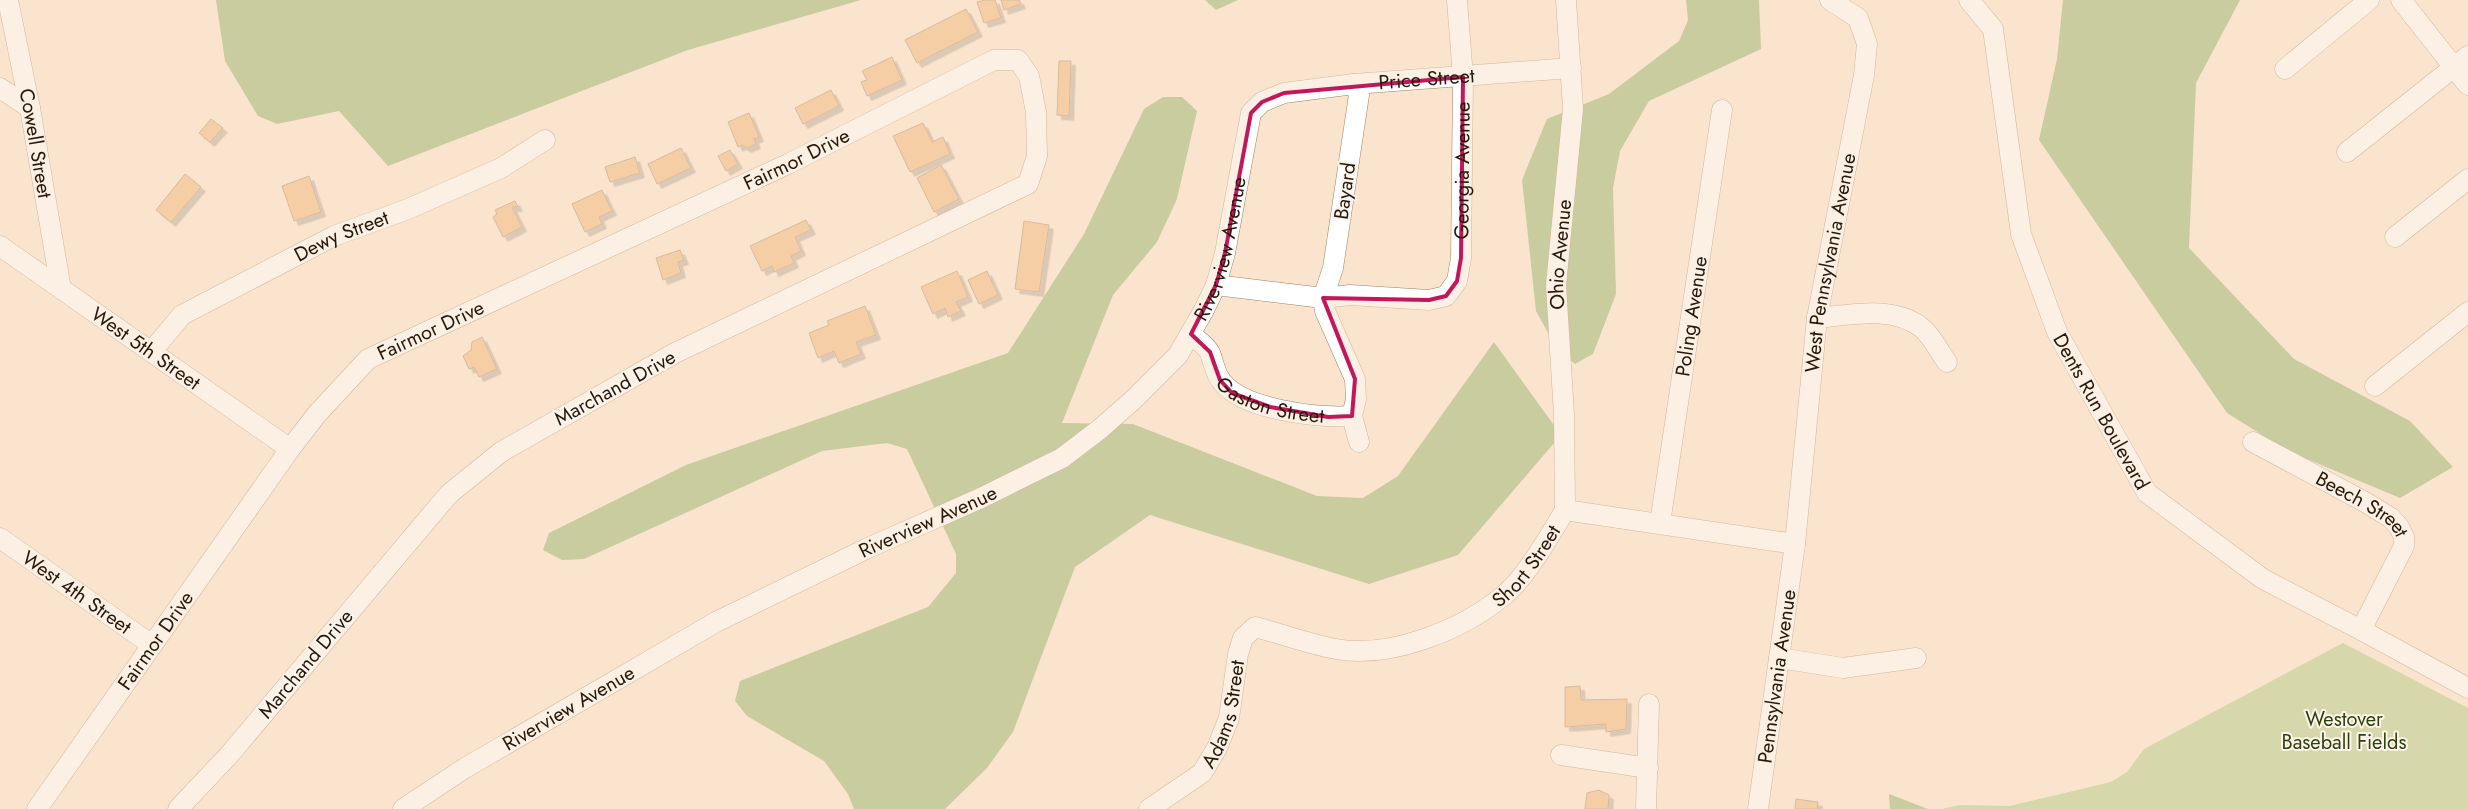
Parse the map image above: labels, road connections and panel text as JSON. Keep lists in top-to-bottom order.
{
  "streets": {
    "street": [
      "Price Street",
      "Cowell Street",
      "Fairmor Drive",
      "Georgia Avenue",
      "Bayard",
      "Dewy Street",
      "Riverview Avenue",
      "Ohio Avenue",
      "West Pennsylvania Avenue",
      "Poling Avenue",
      "West 5th Street",
      "Marchand Drive",
      "Gaston Street",
      "Dents Run Boulevard",
      "Beech Street",
      "Short Street",
      "West 4th Street",
      "Pennsylvania Avenue",
      "Adams Street"
    ]
  },
  "crossings": [
    ["Price Street", "Georgia Avenue"],
    ["Price Street", "Bayard"],
    ["Price Street", "Riverview Avenue"],
    ["Price Street", "Ohio Avenue"],
    ["Cowell Street", "West 5th Street"],
    ["Fairmor Drive", "West 5th Street"],
    ["Fairmor Drive", "Marchand Drive"],
    ["Fairmor Drive", "West 4th Street"],
    ["Georgia Avenue", "Bayard"],
    ["Dewy Street", "West 5th Street"],
    ["Riverview Avenue", "Gaston Street"],
    ["Ohio Avenue", "Short Street"],
    ["West Pennsylvania Avenue", "Short Street"],
    ["West Pennsylvania Avenue", "Pennsylvania Avenue"],
    ["Poling Avenue", "Short Street"],
    ["Dents Run Boulevard", "Beech Street"],
    ["Short Street", "Pennsylvania Avenue"],
    ["Short Street", "Adams Street"]
  ],
  "parks": ["Westover Baseball Fields"]
}
